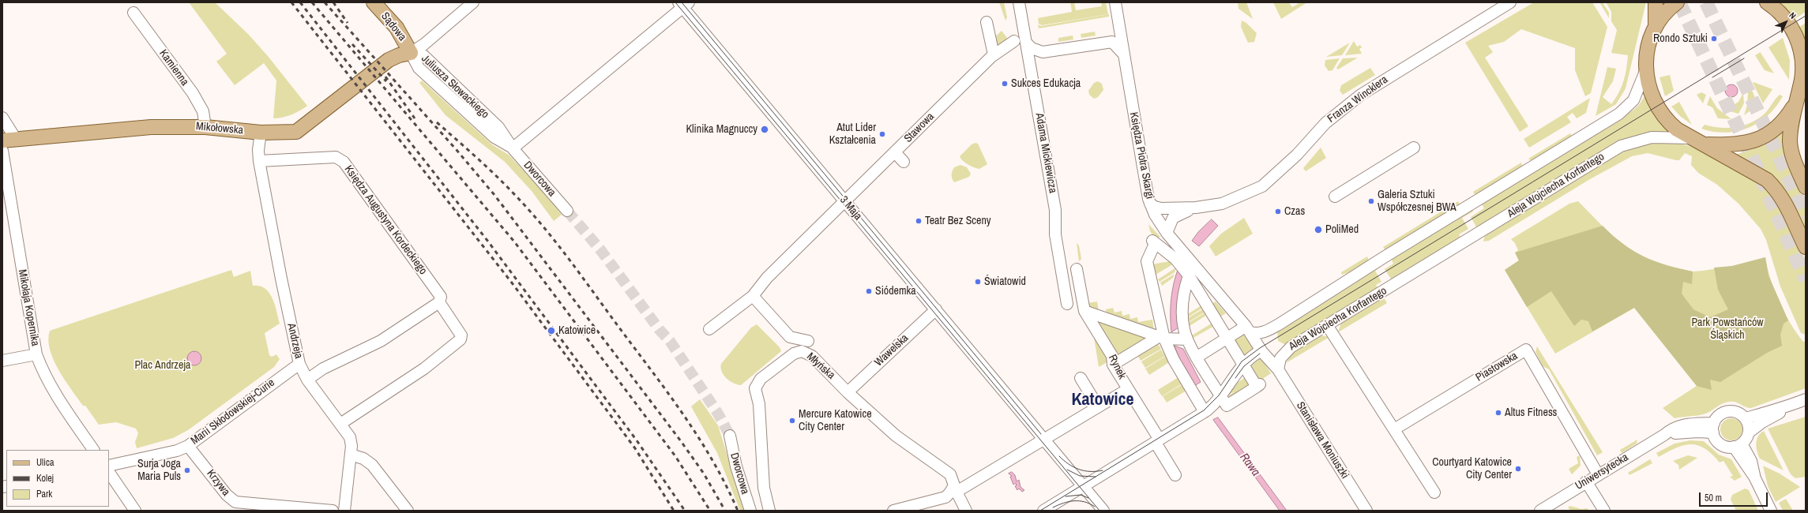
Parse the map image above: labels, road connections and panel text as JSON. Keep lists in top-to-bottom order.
{
  "streets": {
    "main road": ["Sądowa", "Mikołowska"],
    "street": [
      "Kamienna",
      "Juliusza Słowackiego",
      "Franza Wincklera",
      "Stawowa",
      "Adama Mickiewicza",
      "Księdza Piotra Skargi",
      "Dworcowa",
      "Aleja Wojciecha Korfantego",
      "3 Maja",
      "Księdza Augustyna Kordeckiego",
      "Mikołaja Kopernika",
      "Andrzeja",
      "Wawelska",
      "Młyńska",
      "Rynek",
      "Piastowska",
      "Marii Skłodowskiej-Curie",
      "Stanisława Moniuszki",
      "Uniwersytecka",
      "Krzywa"
    ]
  },
  "crossings": [
    ["Sądowa", "Juliusza Słowackiego"],
    ["Sądowa", "Mikołowska"],
    ["Kamienna", "Mikołowska"],
    ["Juliusza Słowackiego", "Mikołowska"],
    ["Juliusza Słowackiego", "Dworcowa"],
    ["Franza Wincklera", "Księdza Piotra Skargi"],
    ["Stawowa", "3 Maja"],
    ["Mikołowska", "Andrzeja"],
    ["Aleja Wojciecha Korfantego", "Stanisława Moniuszki"],
    ["3 Maja", "Wawelska"],
    ["Księdza Augustyna Kordeckiego", "Andrzeja"],
    ["Andrzeja", "Marii Skłodowskiej-Curie"],
    ["Wawelska", "Młyńska"],
    ["Piastowska", "Uniwersytecka"],
    ["Marii Skłodowskiej-Curie", "Krzywa"]
  ],
  "districts": ["Katowice"],
  "water": ["Rawa"],
  "parks": ["Park Powstańców Śląskich", "Plac Andrzeja"],
  "places": [
    "Rondo Sztuki",
    "Sukces Edukacja",
    "Klinika Magnuccy",
    "Atut Lider Kształcenia",
    "Galeria Sztuki Współczesnej BWA",
    "Czas",
    "Teatr Bez Sceny",
    "PoliMed",
    "Światowid",
    "Siódemka",
    "Katowice",
    "Altus Fitness",
    "Mercure Katowice City Center",
    "Courtyard Katowice City Center",
    "Surja Joga Maria Puls"
  ],
  "legend": ["Ulica", "Kolej", "Park"],
  "scale_bar": "50 m",
  "north": "top right"
}
